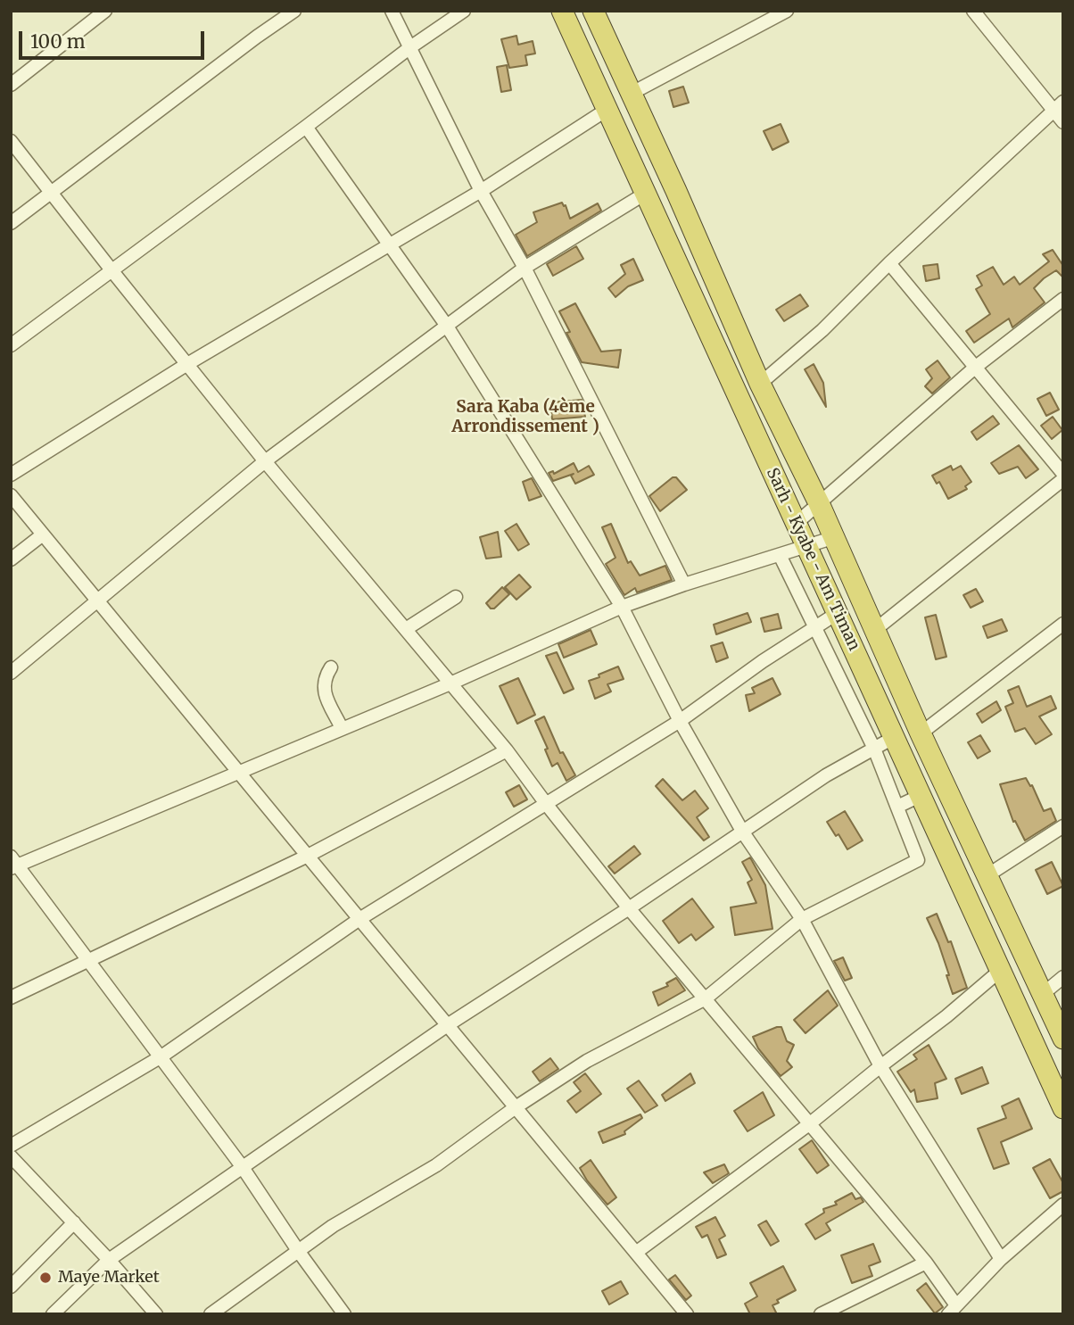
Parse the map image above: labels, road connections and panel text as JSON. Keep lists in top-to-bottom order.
{
  "streets": {
    "highway": ["Sarh - Kyabe - Am Timan"]
  },
  "districts": ["Sara Kaba (4ème Arrondissement )"],
  "places": ["Maye Market"],
  "scale_bar": "100 m"
}
